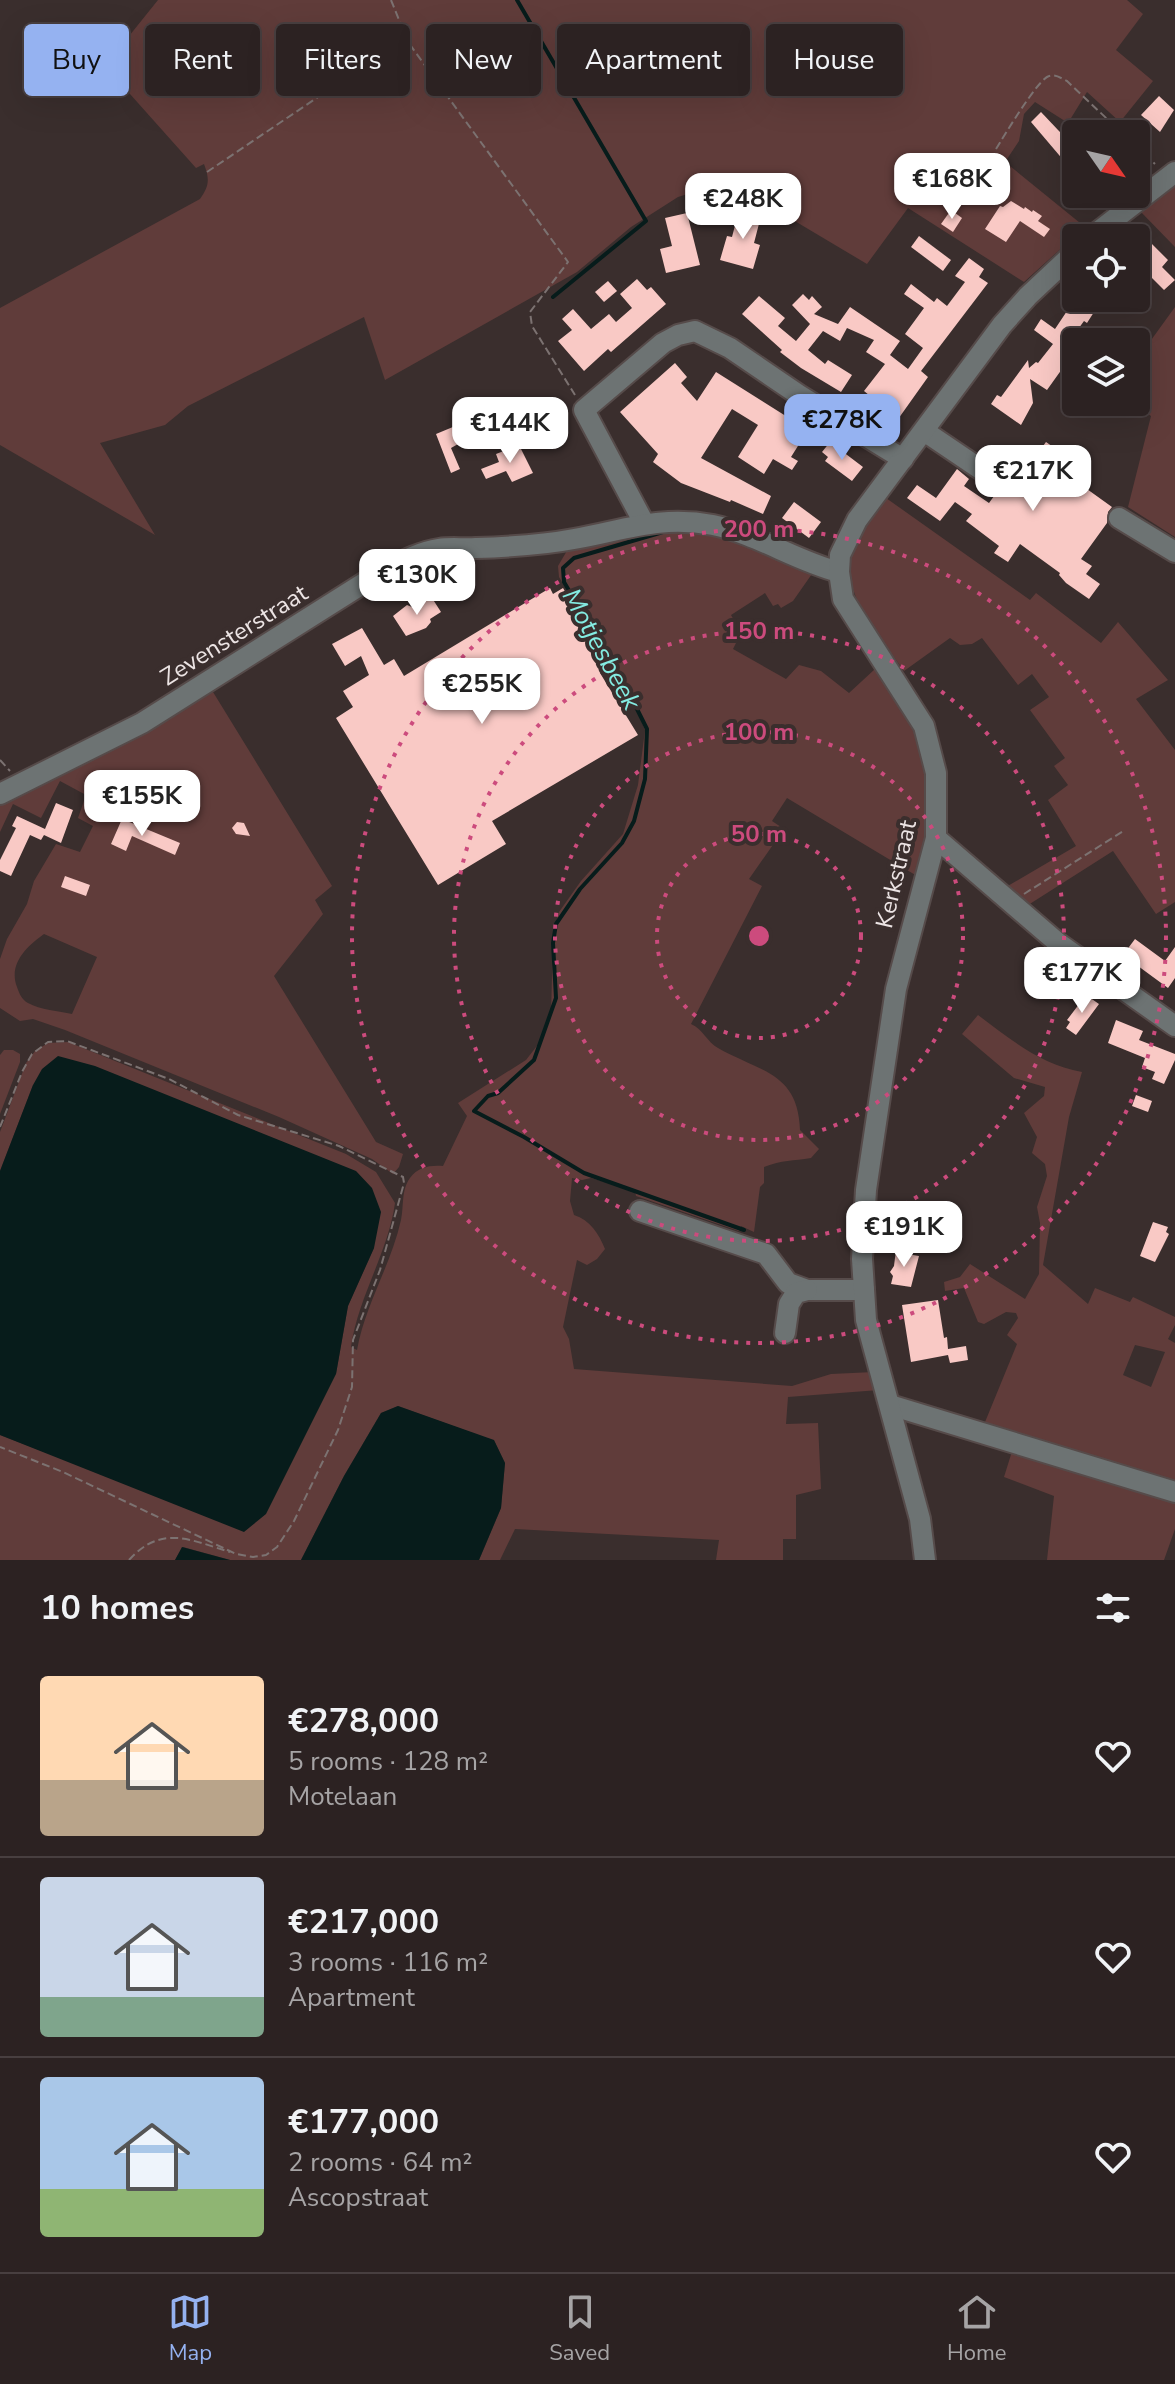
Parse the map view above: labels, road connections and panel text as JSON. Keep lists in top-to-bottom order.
{
  "streets": {
    "street": ["Zevensterstraat", "Kerkstraat"]
  },
  "crossings": [
    ["Zevensterstraat", "Kerkstraat"]
  ],
  "water": ["Motjesbeek"],
  "north": "bottom right",
  "page": {
    "chip": [
      "Buy",
      "Rent",
      "Filters",
      "New",
      "Apartment",
      "House"
    ],
    "price": [
      "€168K",
      "€248K",
      "€278K",
      "€144K",
      "€217K",
      "€130K",
      "€255K",
      "€155K",
      "€177K",
      "€191K"
    ],
    "heading": "10 homes",
    "list": [
      {
        "name": "€278,000",
        "note": "5 rooms · 128 m² · Motelaan"
      },
      {
        "name": "€217,000",
        "note": "3 rooms · 116 m² · Apartment"
      },
      {
        "name": "€177,000",
        "note": "2 rooms · 64 m² · Ascopstraat"
      }
    ],
    "tabs": ["Map", "Saved", "Home"]
  },
  "rings": [
    "200 m",
    "150 m",
    "100 m",
    "50 m"
  ]
}
